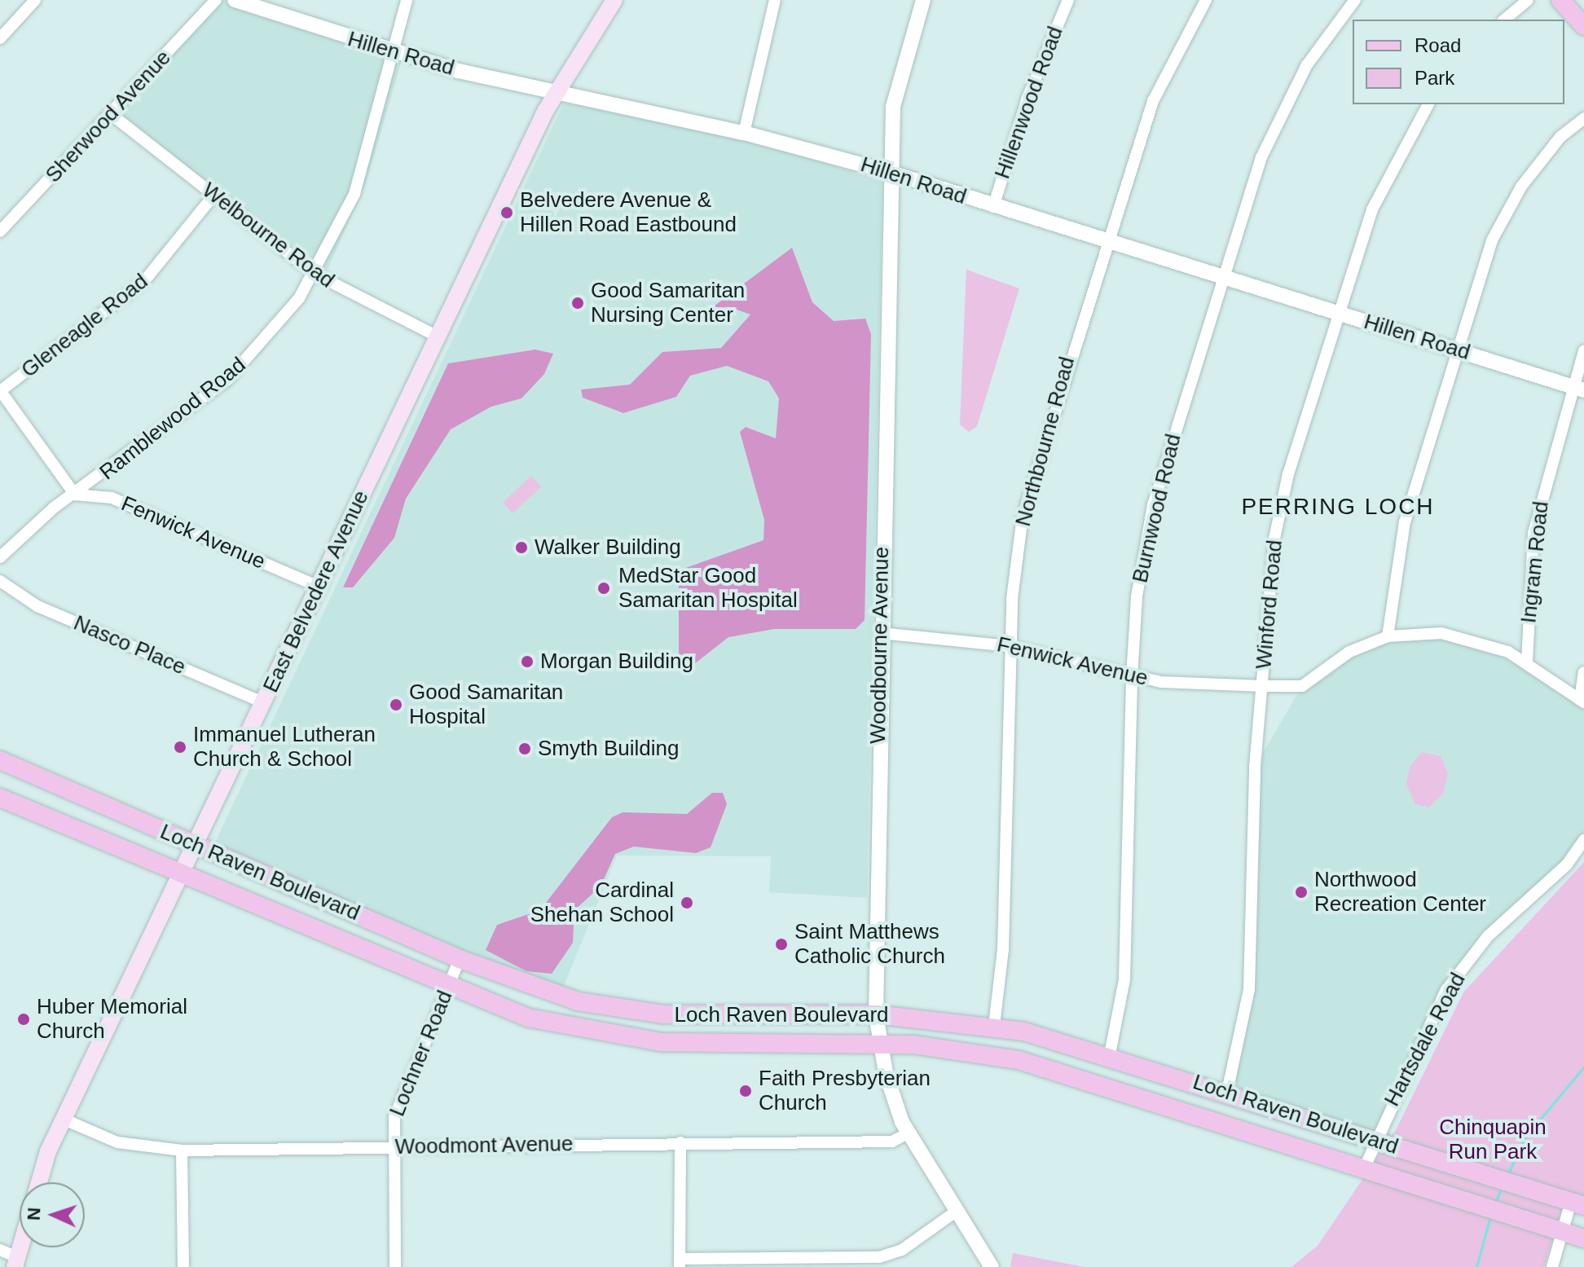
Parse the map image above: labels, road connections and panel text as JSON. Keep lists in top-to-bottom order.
{
  "streets": {
    "main road": ["East Belvedere Avenue", "Loch Raven Boulevard"],
    "street": [
      "Hillen Road",
      "Hillenwood Road",
      "Sherwood Avenue",
      "Welbourne Road",
      "Gleneagle Road",
      "Ramblewood Road",
      "Northbourne Road",
      "Burnwood Road",
      "Fenwick Avenue",
      "Ingram Road",
      "Winford Road",
      "Nasco Place",
      "Woodbourne Avenue",
      "Hartsdale Road",
      "Lochner Road",
      "Woodmont Avenue"
    ]
  },
  "crossings": [
    ["Hillen Road", "Hillenwood Road"],
    ["Hillen Road", "Ramblewood Road"],
    ["Hillen Road", "Northbourne Road"],
    ["Hillen Road", "Burnwood Road"],
    ["Hillen Road", "Ingram Road"],
    ["Hillen Road", "East Belvedere Avenue"],
    ["Hillen Road", "Winford Road"],
    ["Hillen Road", "Woodbourne Avenue"],
    ["Sherwood Avenue", "Welbourne Road"],
    ["Welbourne Road", "Gleneagle Road"],
    ["Welbourne Road", "Ramblewood Road"],
    ["Welbourne Road", "East Belvedere Avenue"],
    ["Ramblewood Road", "Fenwick Avenue"],
    ["Northbourne Road", "Fenwick Avenue"],
    ["Northbourne Road", "Loch Raven Boulevard"],
    ["Burnwood Road", "Fenwick Avenue"],
    ["Burnwood Road", "Loch Raven Boulevard"],
    ["Fenwick Avenue", "Ingram Road"],
    ["Fenwick Avenue", "East Belvedere Avenue"],
    ["Fenwick Avenue", "Winford Road"],
    ["Fenwick Avenue", "Woodbourne Avenue"],
    ["East Belvedere Avenue", "Nasco Place"],
    ["East Belvedere Avenue", "Loch Raven Boulevard"],
    ["East Belvedere Avenue", "Woodmont Avenue"],
    ["Winford Road", "Loch Raven Boulevard"],
    ["Woodbourne Avenue", "Loch Raven Boulevard"],
    ["Woodbourne Avenue", "Woodmont Avenue"],
    ["Loch Raven Boulevard", "Hartsdale Road"],
    ["Loch Raven Boulevard", "Lochner Road"],
    ["Lochner Road", "Woodmont Avenue"]
  ],
  "districts": ["PERRING LOCH"],
  "parks": ["Chinquapin Run Park"],
  "places": [
    "Belvedere Avenue & Hillen Road Eastbound",
    "Good Samaritan Nursing Center",
    "Walker Building",
    "MedStar Good Samaritan Hospital",
    "Morgan Building",
    "Good Samaritan Hospital",
    "Immanuel Lutheran Church & School",
    "Smyth Building",
    "Northwood Recreation Center",
    "Cardinal Shehan School",
    "Saint Matthews Catholic Church",
    "Huber Memorial Church",
    "Faith Presbyterian Church"
  ],
  "legend": ["Road", "Park"],
  "north": "left"
}
